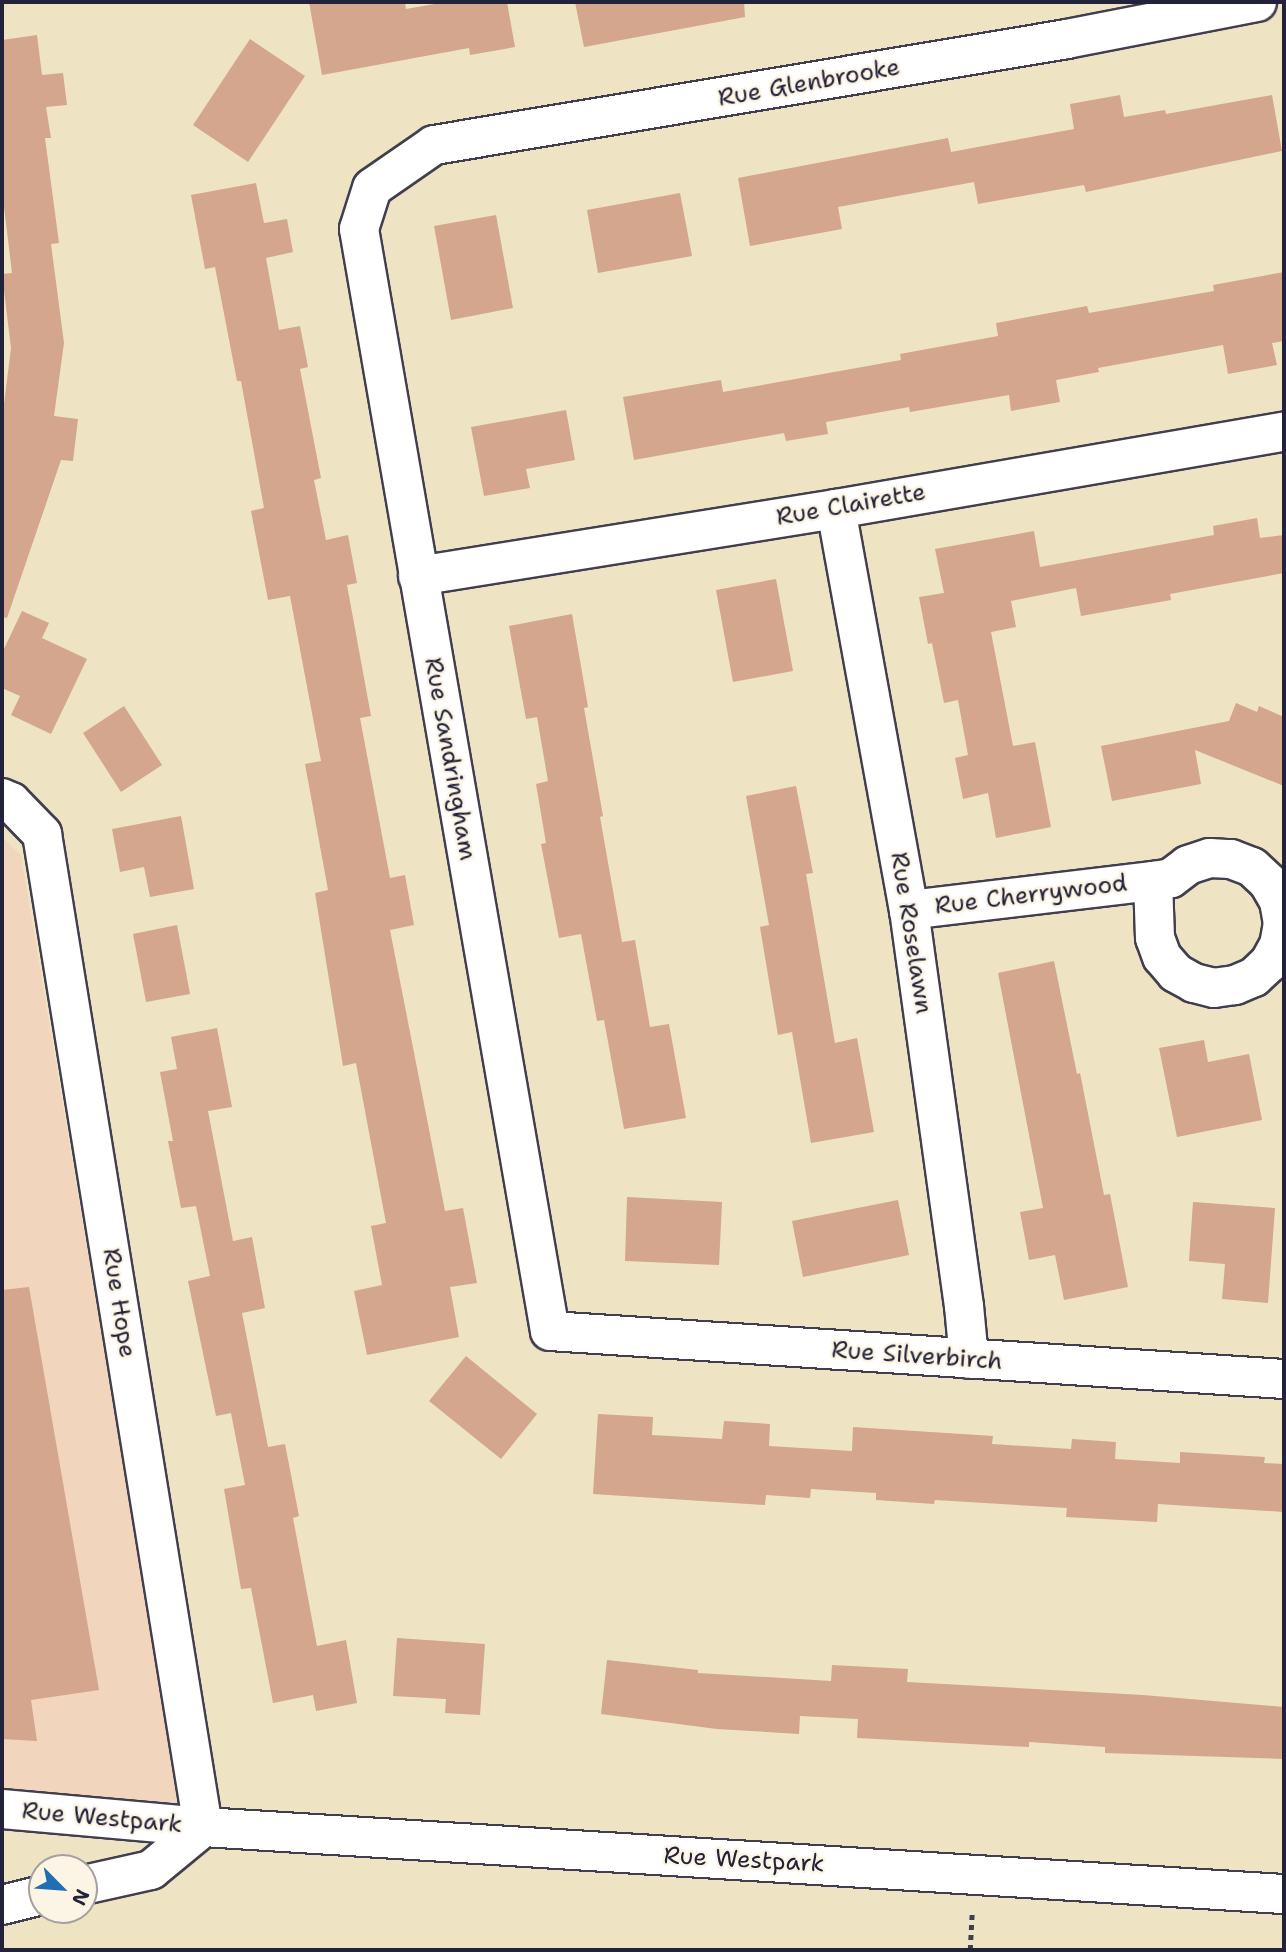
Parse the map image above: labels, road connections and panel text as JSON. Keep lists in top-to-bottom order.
{
  "streets": {
    "street": [
      "Rue Glenbrooke",
      "Rue Clairette",
      "Rue Sandringham",
      "Rue Cherrywood",
      "Rue Roselawn",
      "Rue Hope",
      "Rue Silverbirch",
      "Rue Westpark"
    ]
  },
  "crossings": [
    ["Rue Glenbrooke", "Rue Sandringham"],
    ["Rue Clairette", "Rue Sandringham"],
    ["Rue Clairette", "Rue Roselawn"],
    ["Rue Sandringham", "Rue Silverbirch"],
    ["Rue Cherrywood", "Rue Roselawn"],
    ["Rue Roselawn", "Rue Silverbirch"],
    ["Rue Hope", "Rue Westpark"]
  ],
  "north": "bottom right"
}
